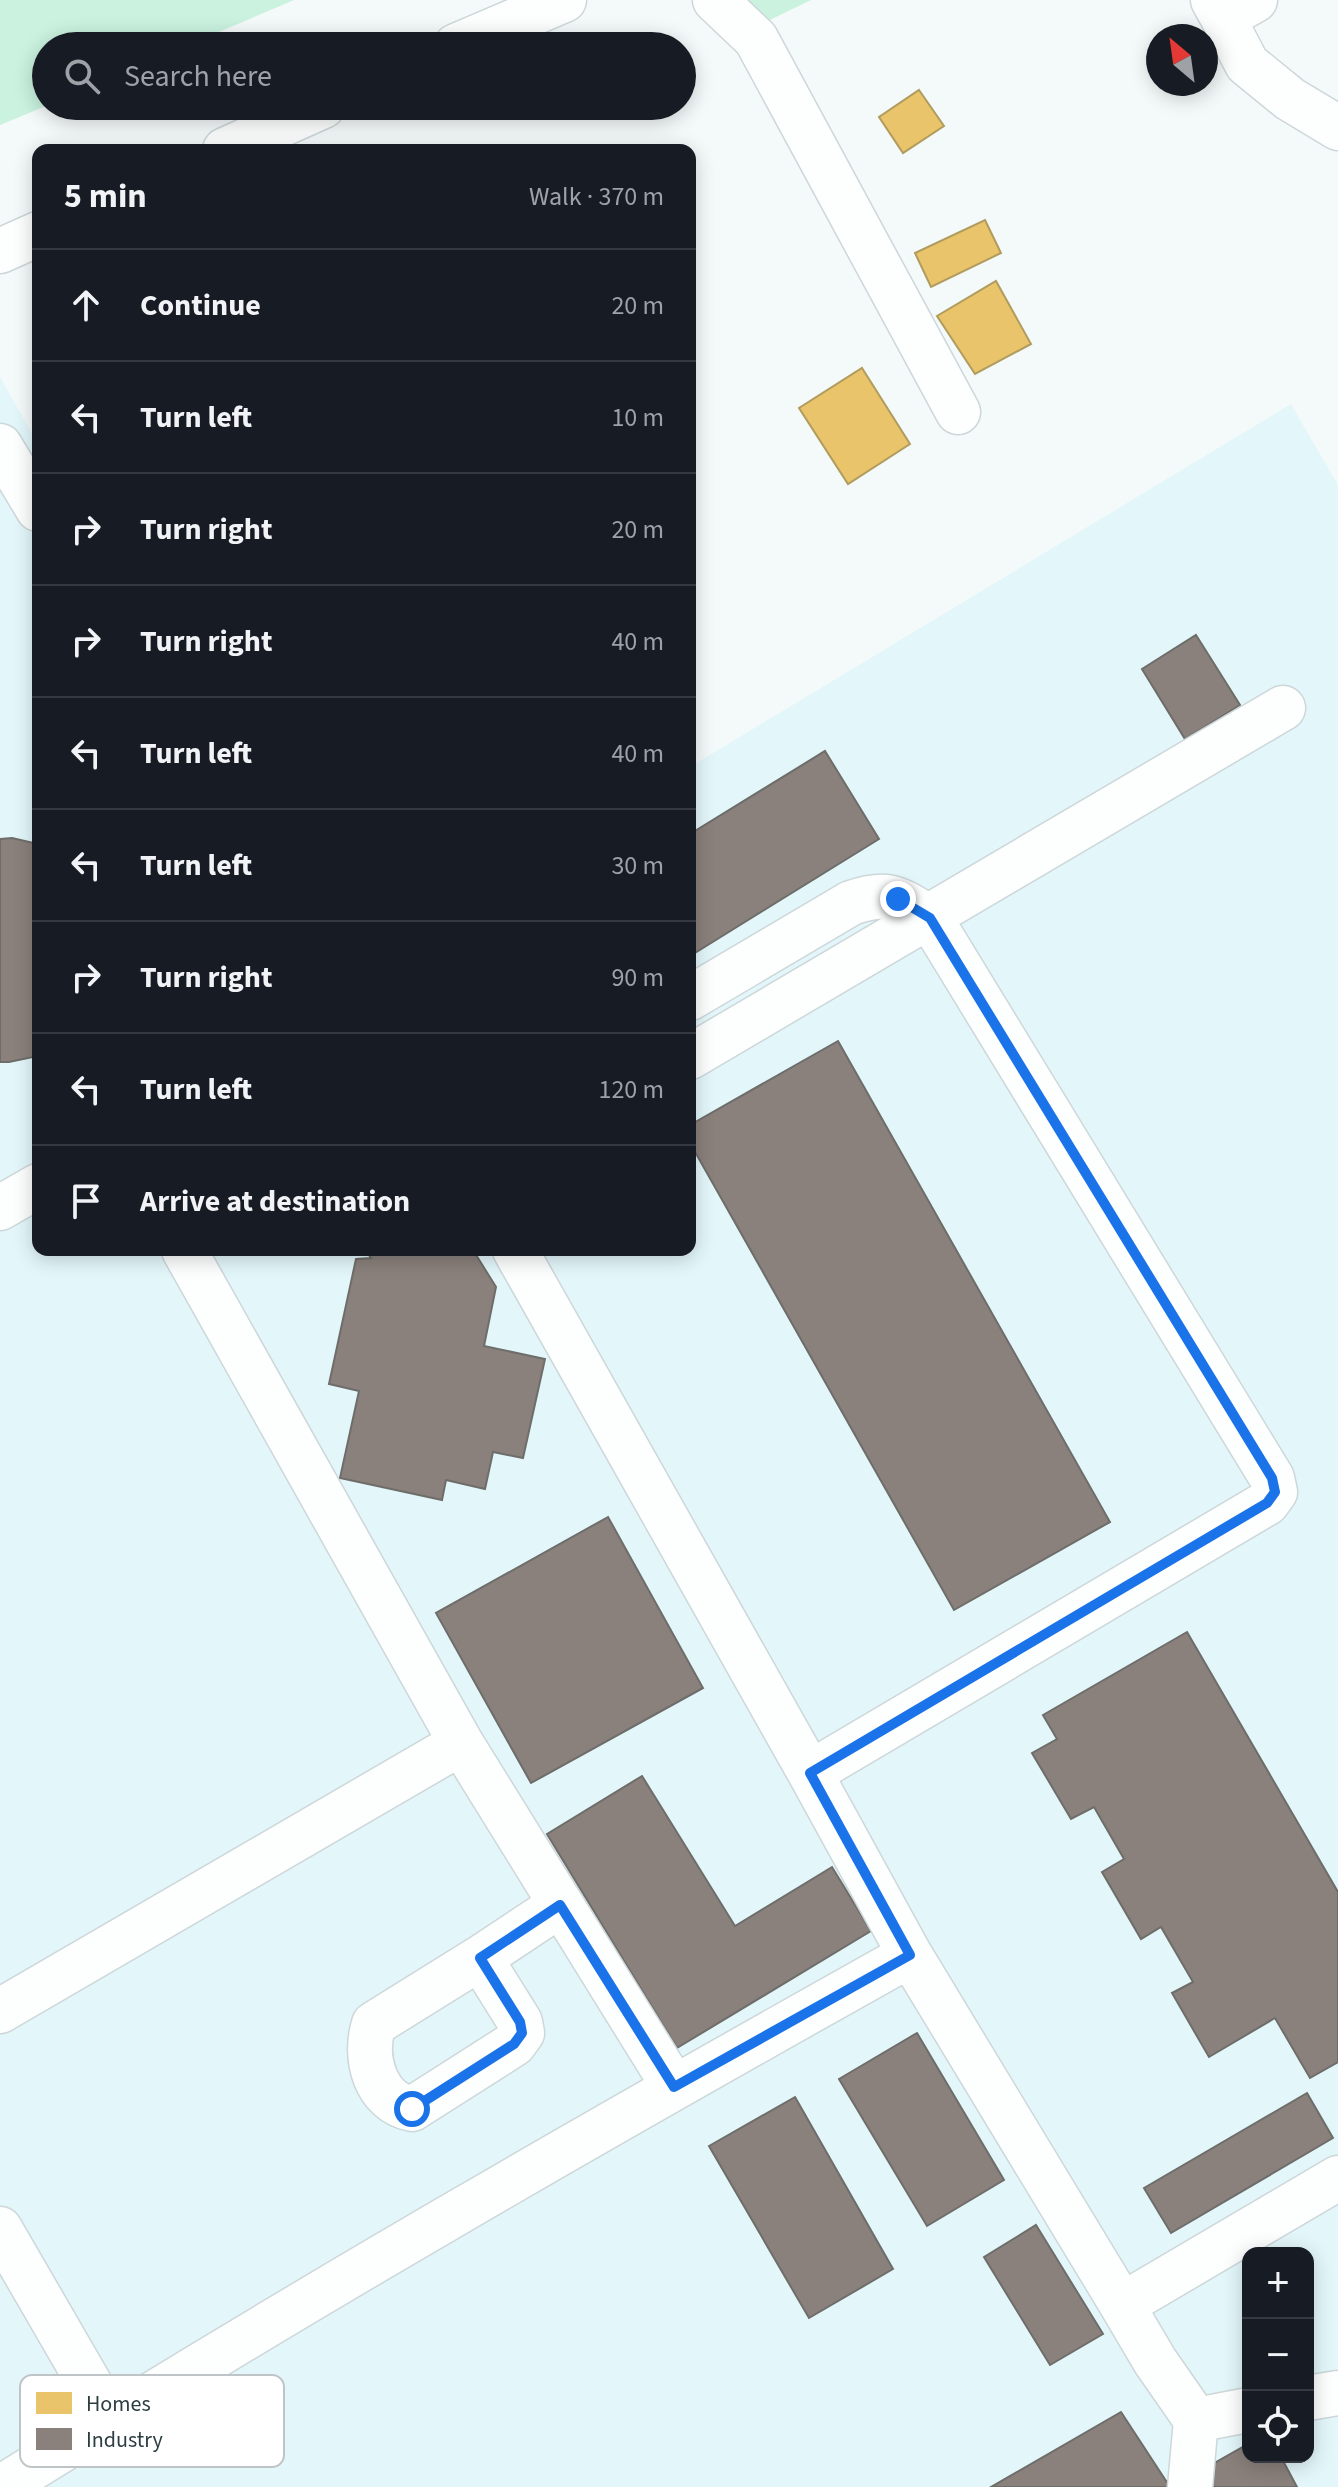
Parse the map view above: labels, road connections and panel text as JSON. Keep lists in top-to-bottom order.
{
  "legend": ["Homes", "Industry"],
  "north": "top left",
  "page": {
    "search": "Search here",
    "heading": ["5 min", "Walk · 370 m"],
    "list": [
      ["Continue", "20 m"],
      ["Turn left", "10 m"],
      ["Turn right", "20 m"],
      ["Turn right", "40 m"],
      ["Turn left", "40 m"],
      ["Turn left", "30 m"],
      ["Turn right", "90 m"],
      ["Turn left", "120 m"],
      "Arrive at destination"
    ],
    "map_buttons": ["+", "−"]
  }
}
